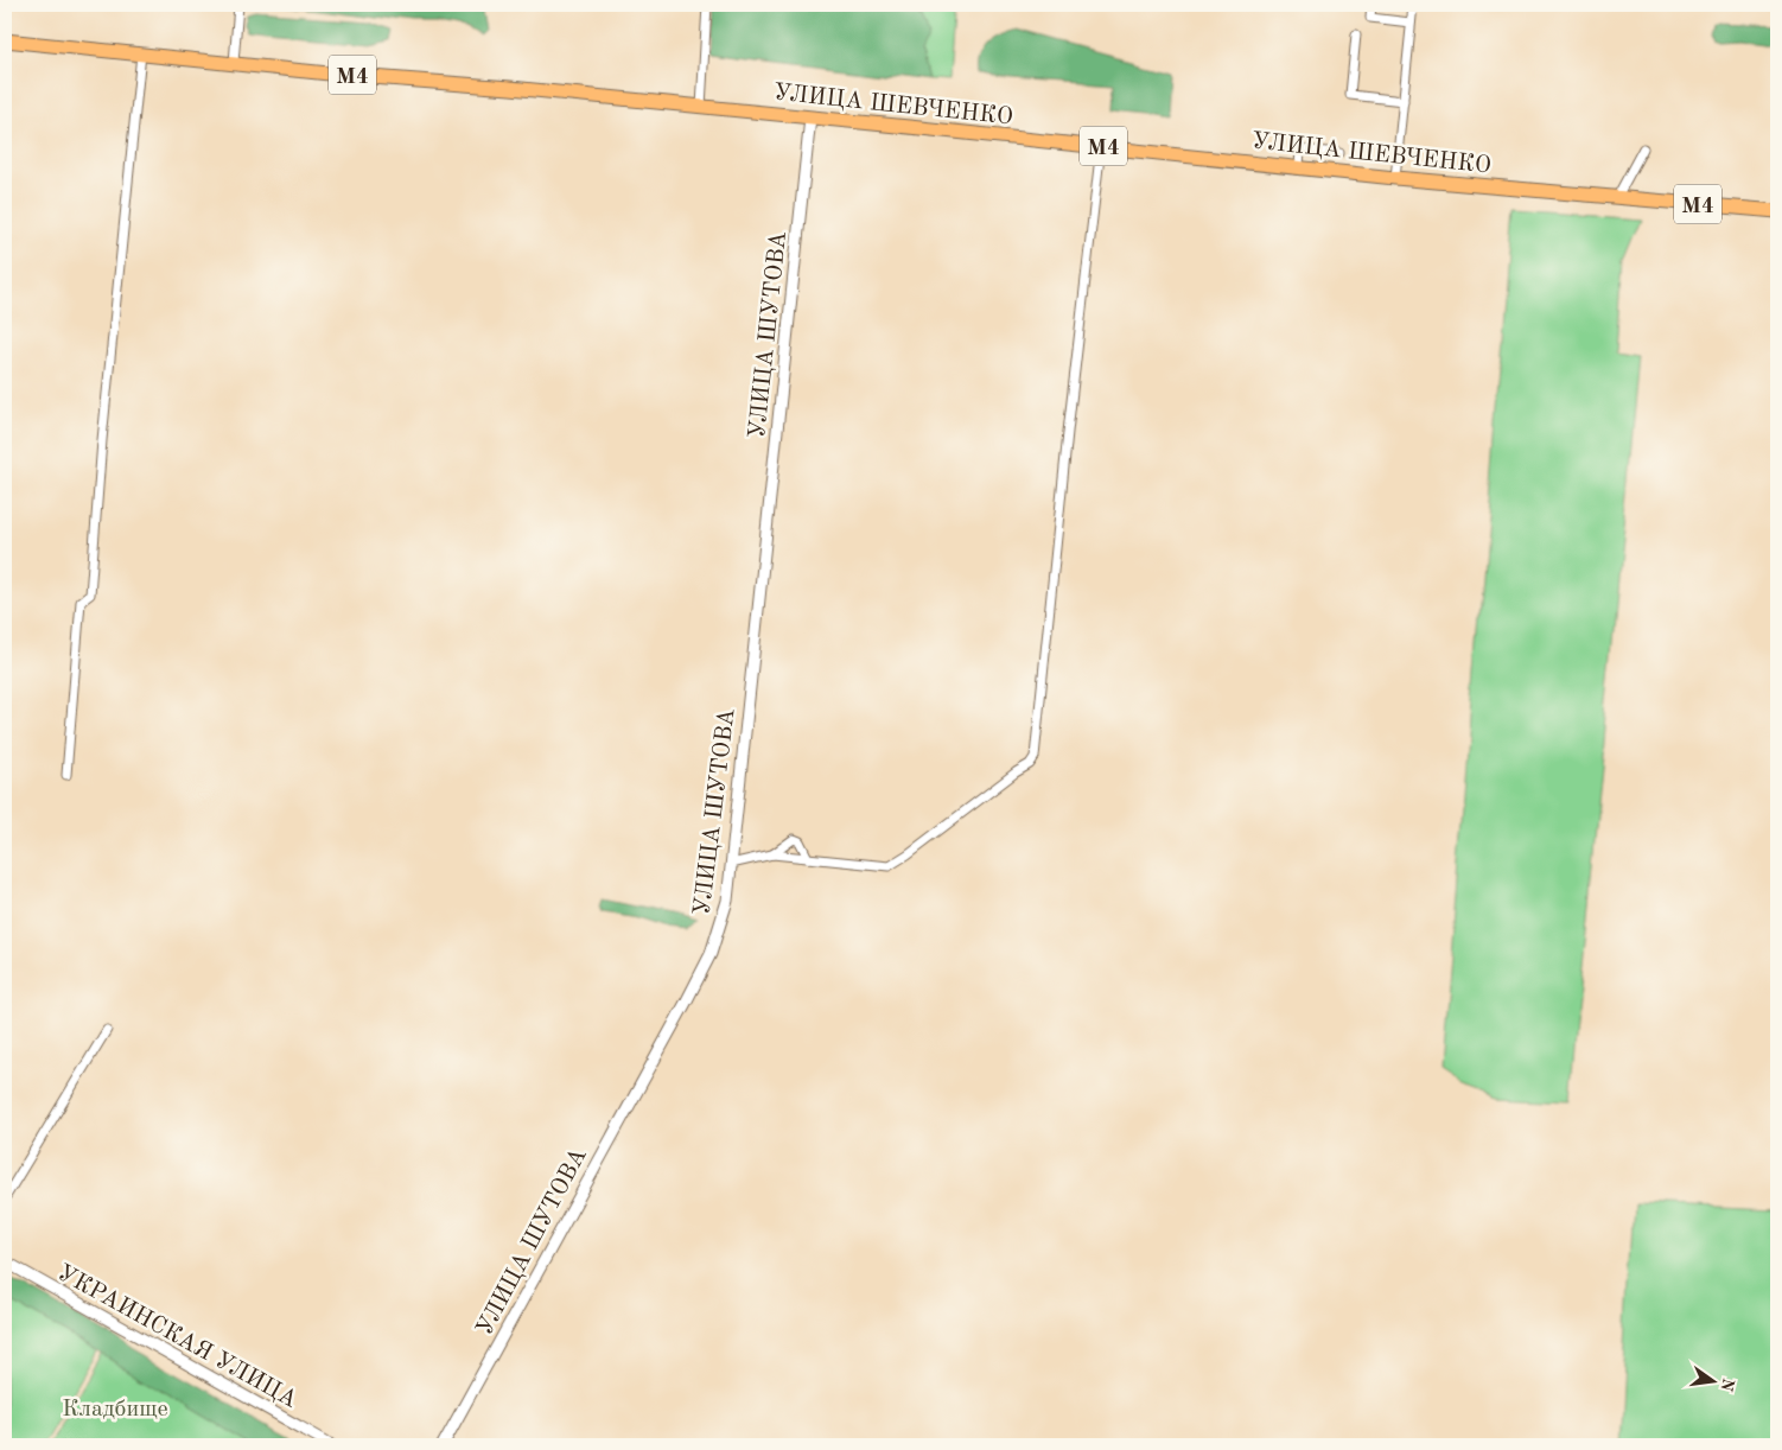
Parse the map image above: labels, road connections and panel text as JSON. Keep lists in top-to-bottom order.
{
  "streets": {
    "highway": ["M4", "УЛИЦА ШЕВЧЕНКО"],
    "street": ["УЛИЦА ШУТОВА", "УКРАИНСКАЯ УЛИЦА"]
  },
  "crossings": [
    ["УЛИЦА ШЕВЧЕНКО", "УЛИЦА ШУТОВА"]
  ],
  "parks": ["Кладбище"],
  "north": "right"
}
